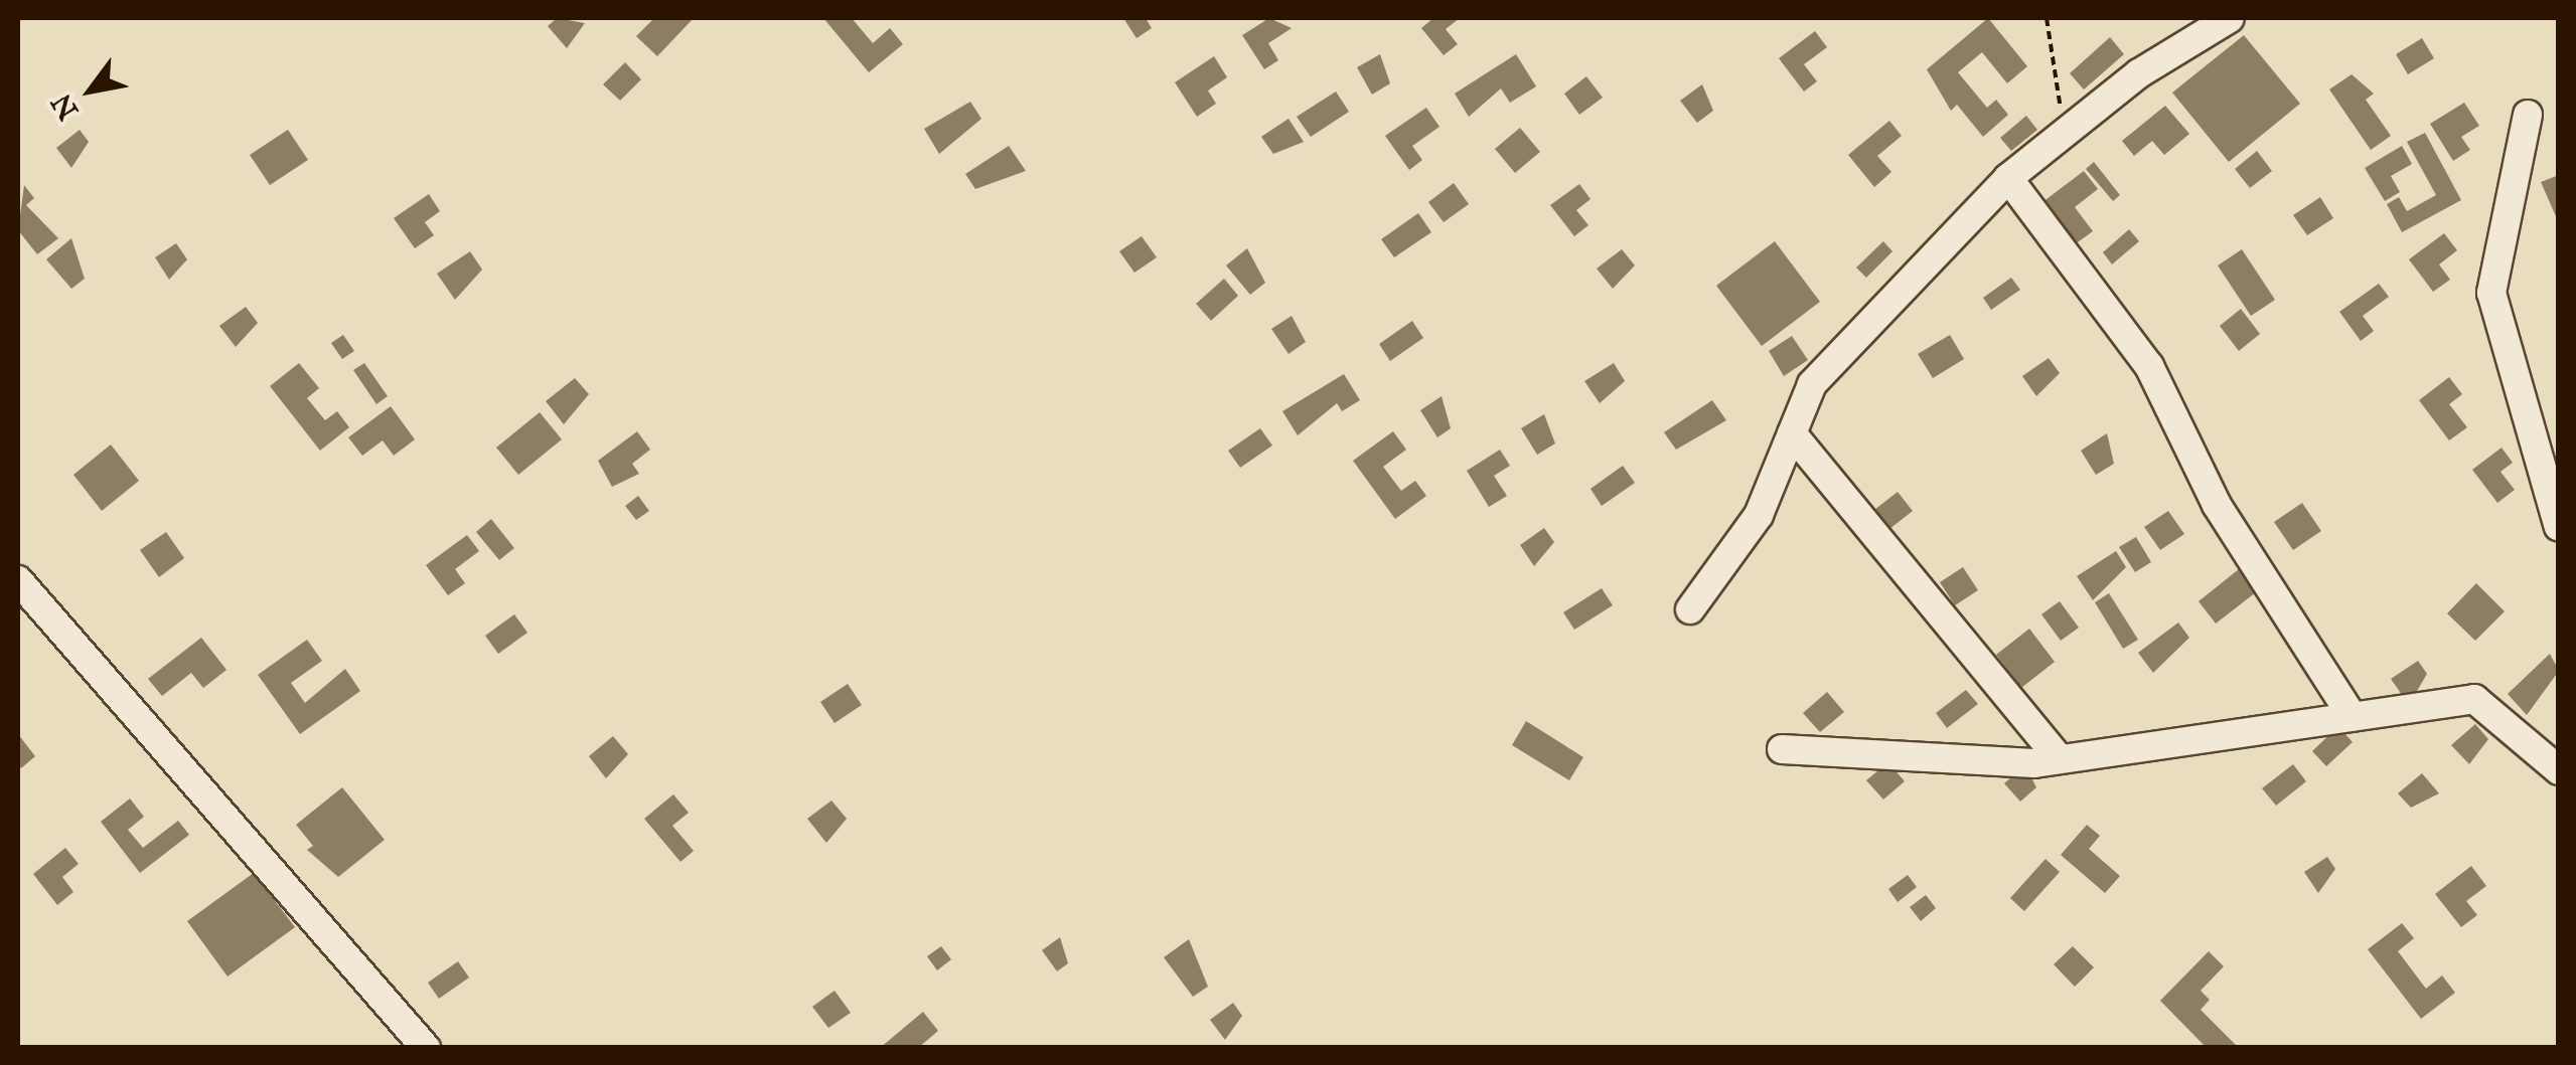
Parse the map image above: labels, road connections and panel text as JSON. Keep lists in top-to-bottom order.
{
  "north": "bottom left"
}
